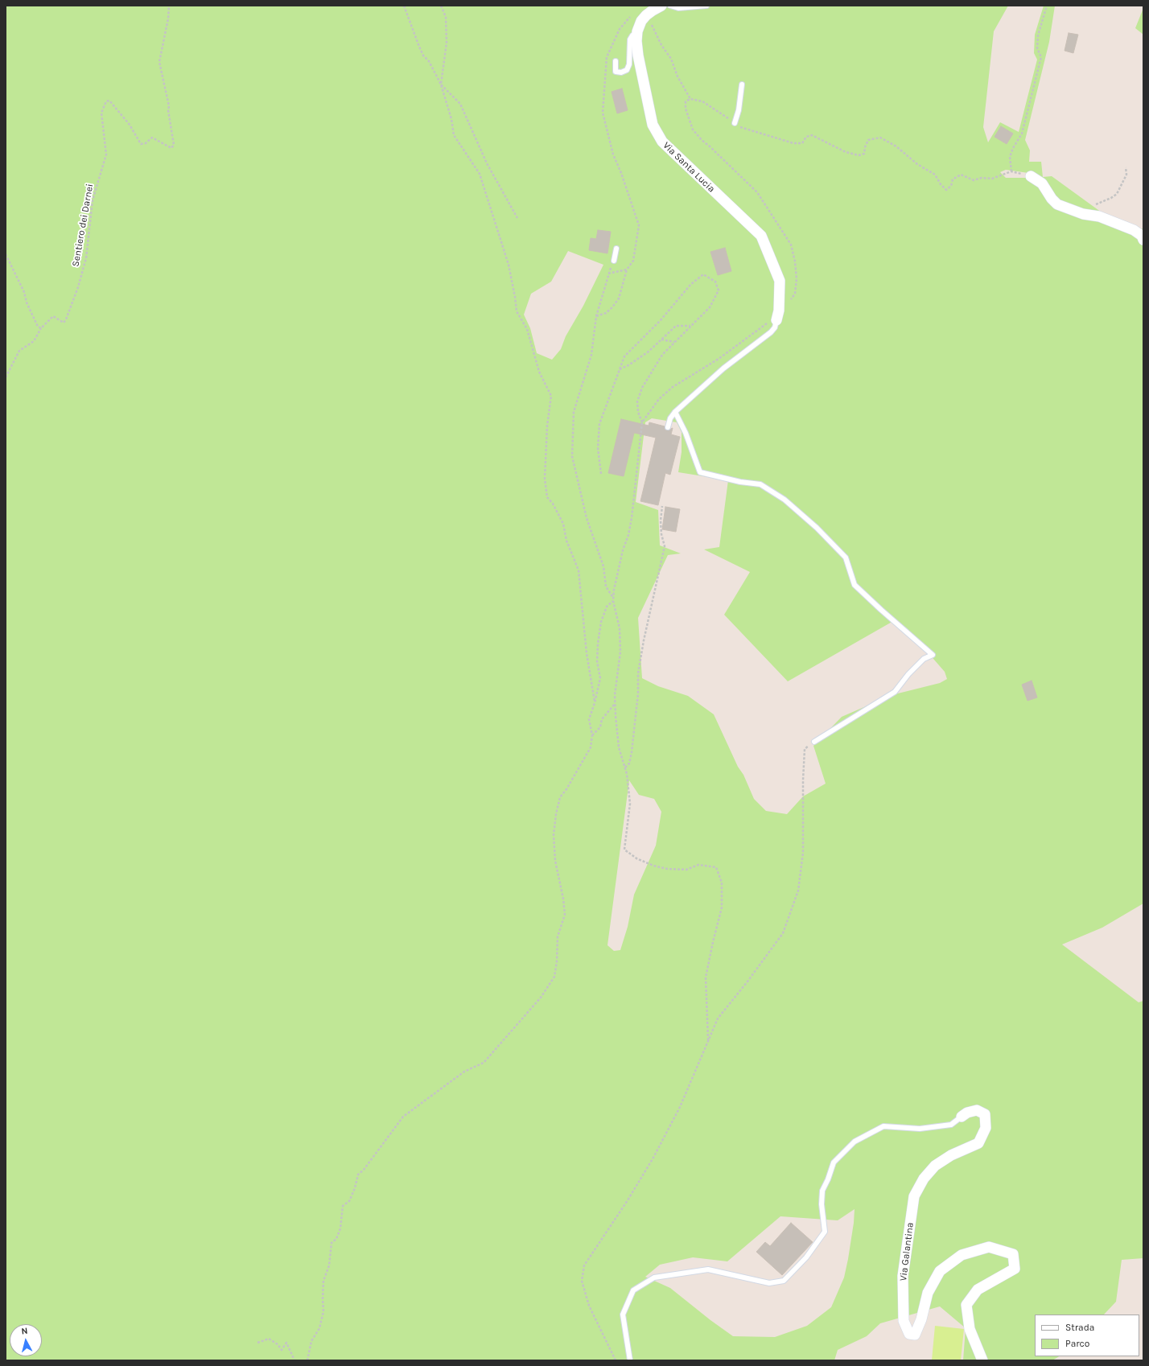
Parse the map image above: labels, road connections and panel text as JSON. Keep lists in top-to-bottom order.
{
  "streets": {
    "street": ["Via Santa Lucia", "Via Galantina"],
    "path": ["Sentiero dei Darnei"]
  },
  "legend": ["Strada", "Parco"],
  "north": "top"
}
